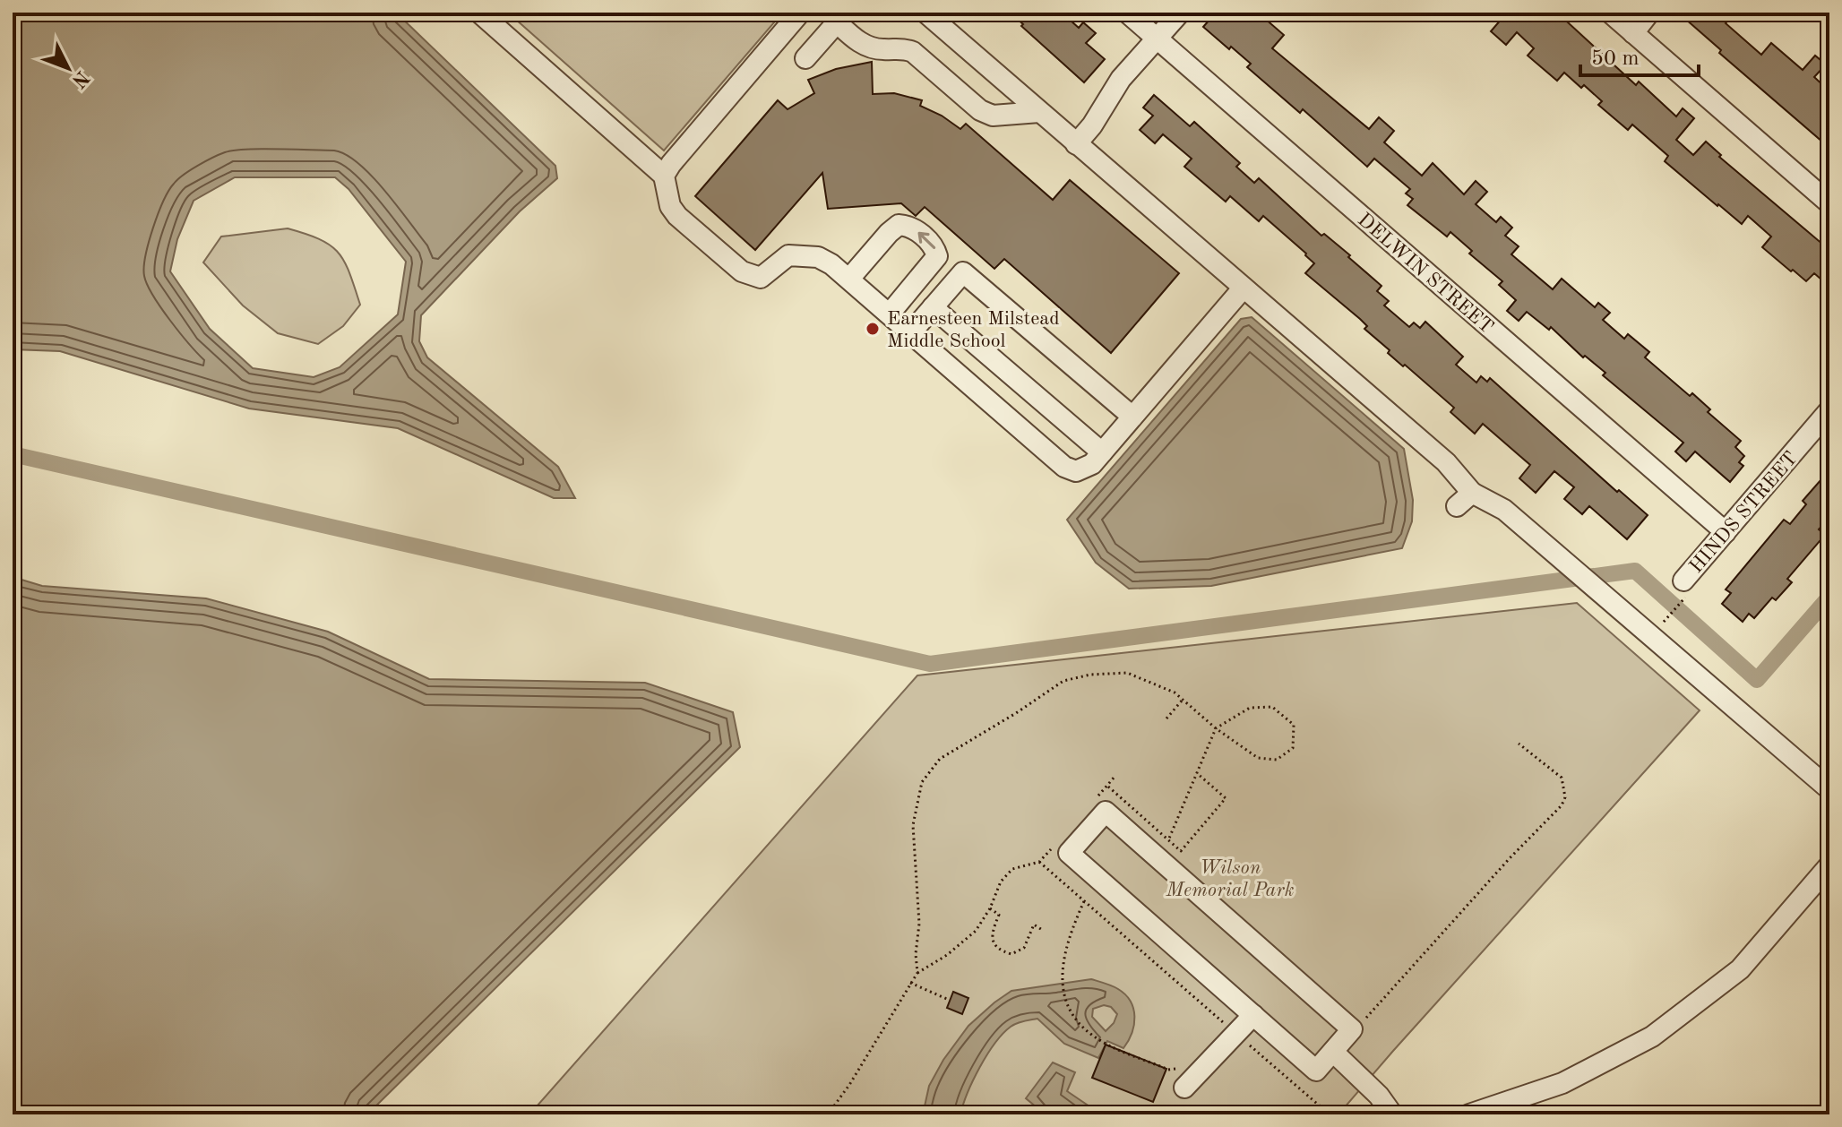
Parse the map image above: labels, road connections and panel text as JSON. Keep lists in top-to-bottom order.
{
  "streets": {
    "street": ["DELWIN STREET", "HINDS STREET"]
  },
  "crossings": [
    ["DELWIN STREET", "HINDS STREET"]
  ],
  "parks": ["Wilson Memorial Park"],
  "places": ["Earnesteen Milstead Middle School"],
  "scale_bar": "50 m",
  "north": "bottom right"
}
